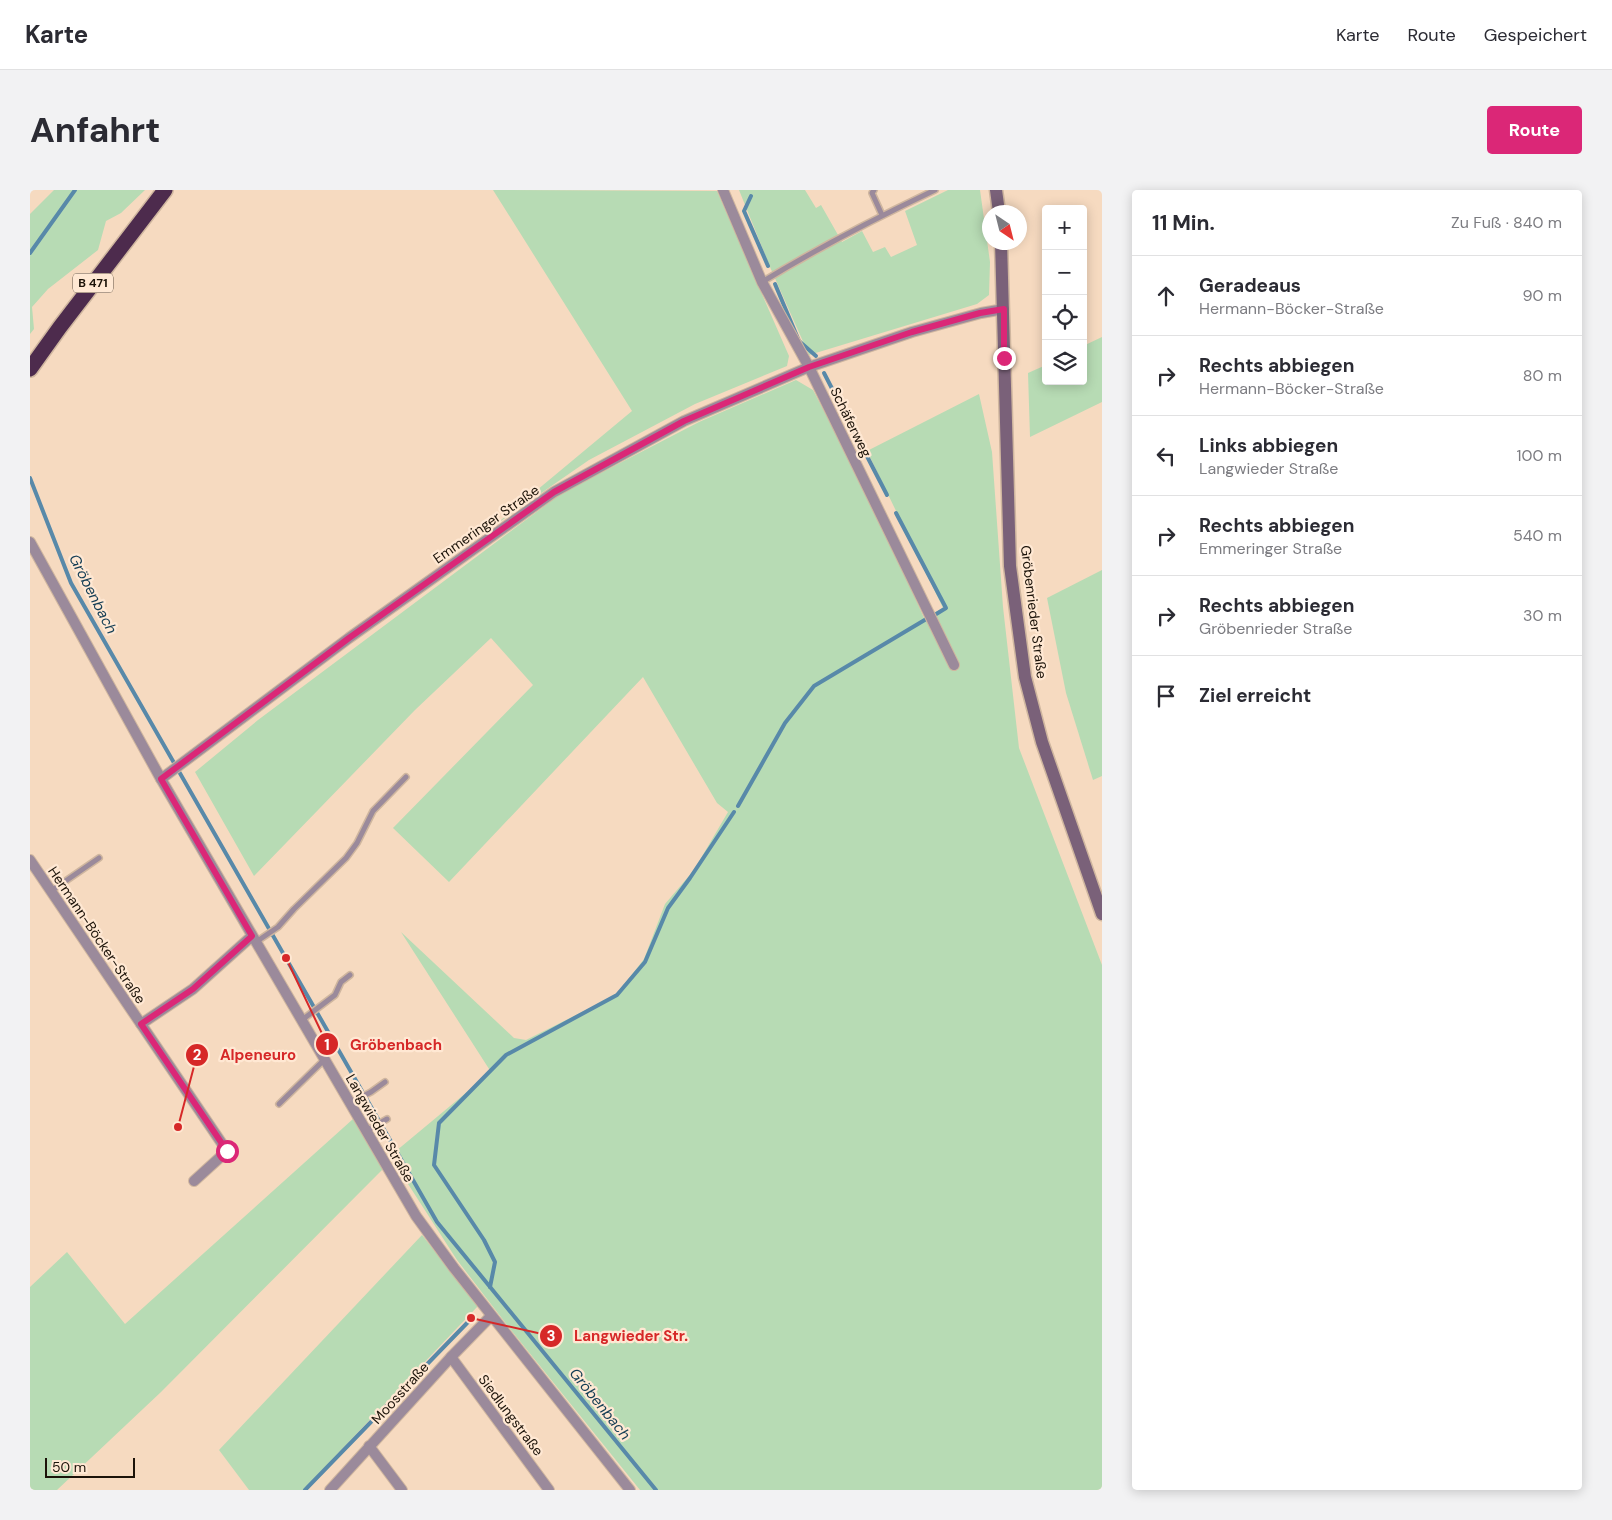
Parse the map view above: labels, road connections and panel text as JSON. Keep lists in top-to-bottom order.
{
  "streets": {
    "highway": ["B 471"],
    "street": [
      "Schäferweg",
      "Emmeringer Straße",
      "Gröbenrieder Straße",
      "Hermann-Böcker-Straße",
      "Langwieder Straße",
      "Moosstraße",
      "Siedlungstraße"
    ]
  },
  "crossings": [
    ["Schäferweg", "Emmeringer Straße"],
    ["Emmeringer Straße", "Gröbenrieder Straße"],
    ["Emmeringer Straße", "Langwieder Straße"],
    ["Hermann-Böcker-Straße", "Langwieder Straße"],
    ["Langwieder Straße", "Moosstraße"],
    ["Moosstraße", "Siedlungstraße"]
  ],
  "water": ["Gröbenbach"],
  "places": ["Gröbenbach", "Alpeneuro", "Langwieder Str."],
  "scale_bar": "50 m",
  "north": "bottom right",
  "page": {
    "header": "Karte",
    "nav": ["Karte", "Route", "Gespeichert"],
    "buttons": "Route",
    "title": "Anfahrt",
    "heading": ["11 Min.", "Zu Fuß · 840 m"],
    "map_buttons": ["+", "−"],
    "list": [
      ["Geradeaus", "Hermann-Böcker-Straße", "90 m"],
      ["Rechts abbiegen", "Hermann-Böcker-Straße", "80 m"],
      ["Links abbiegen", "Langwieder Straße", "100 m"],
      ["Rechts abbiegen", "Emmeringer Straße", "540 m"],
      ["Rechts abbiegen", "Gröbenrieder Straße", "30 m"],
      "Ziel erreicht"
    ],
    "scale": "50 m"
  }
}
